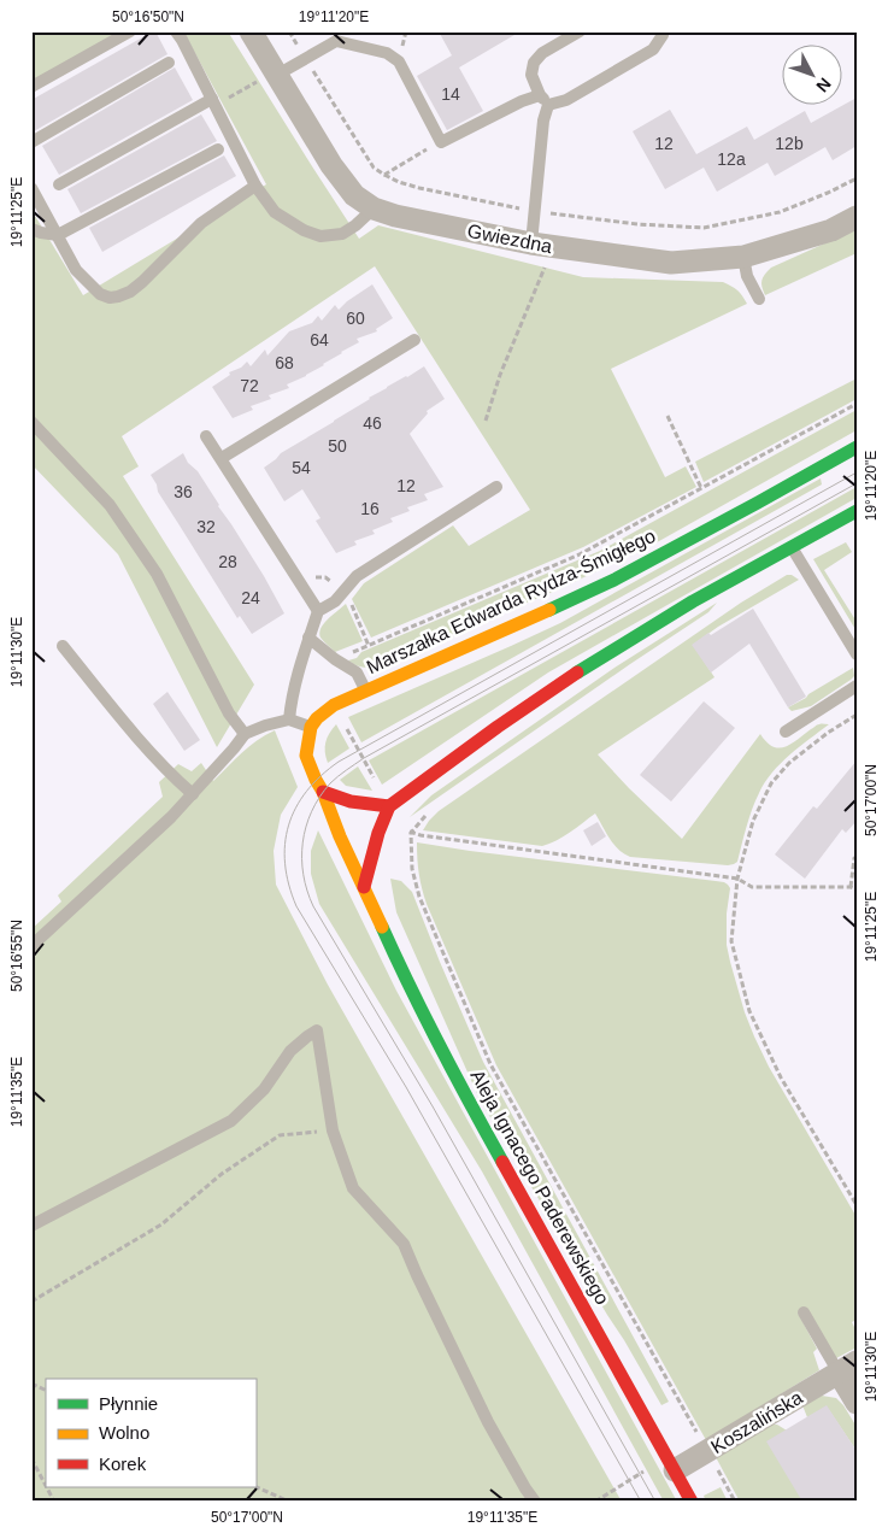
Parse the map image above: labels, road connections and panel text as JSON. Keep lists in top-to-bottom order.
{
  "streets": {
    "street": [
      "Gwiezdna",
      "Marszałka Edwarda Rydza-Śmigłego",
      "Aleja Ignacego Paderewskiego",
      "Koszalińska"
    ]
  },
  "crossings": [
    ["Aleja Ignacego Paderewskiego", "Koszalińska"]
  ],
  "house_numbers": [
    "14",
    "12",
    "12b",
    "12a",
    "60",
    "64",
    "68",
    "72",
    "46",
    "50",
    "54",
    "12",
    "36",
    "16",
    "32",
    "28",
    "24"
  ],
  "legend": ["Płynnie", "Wolno", "Korek"],
  "north": "bottom right",
  "coordinates": [
    "50°16'50\"N",
    "19°11'20\"E",
    "19°11'25\"E",
    "19°11'30\"E",
    "50°17'00\"N",
    "50°16'55\"N",
    "19°11'35\"E"
  ]
}
